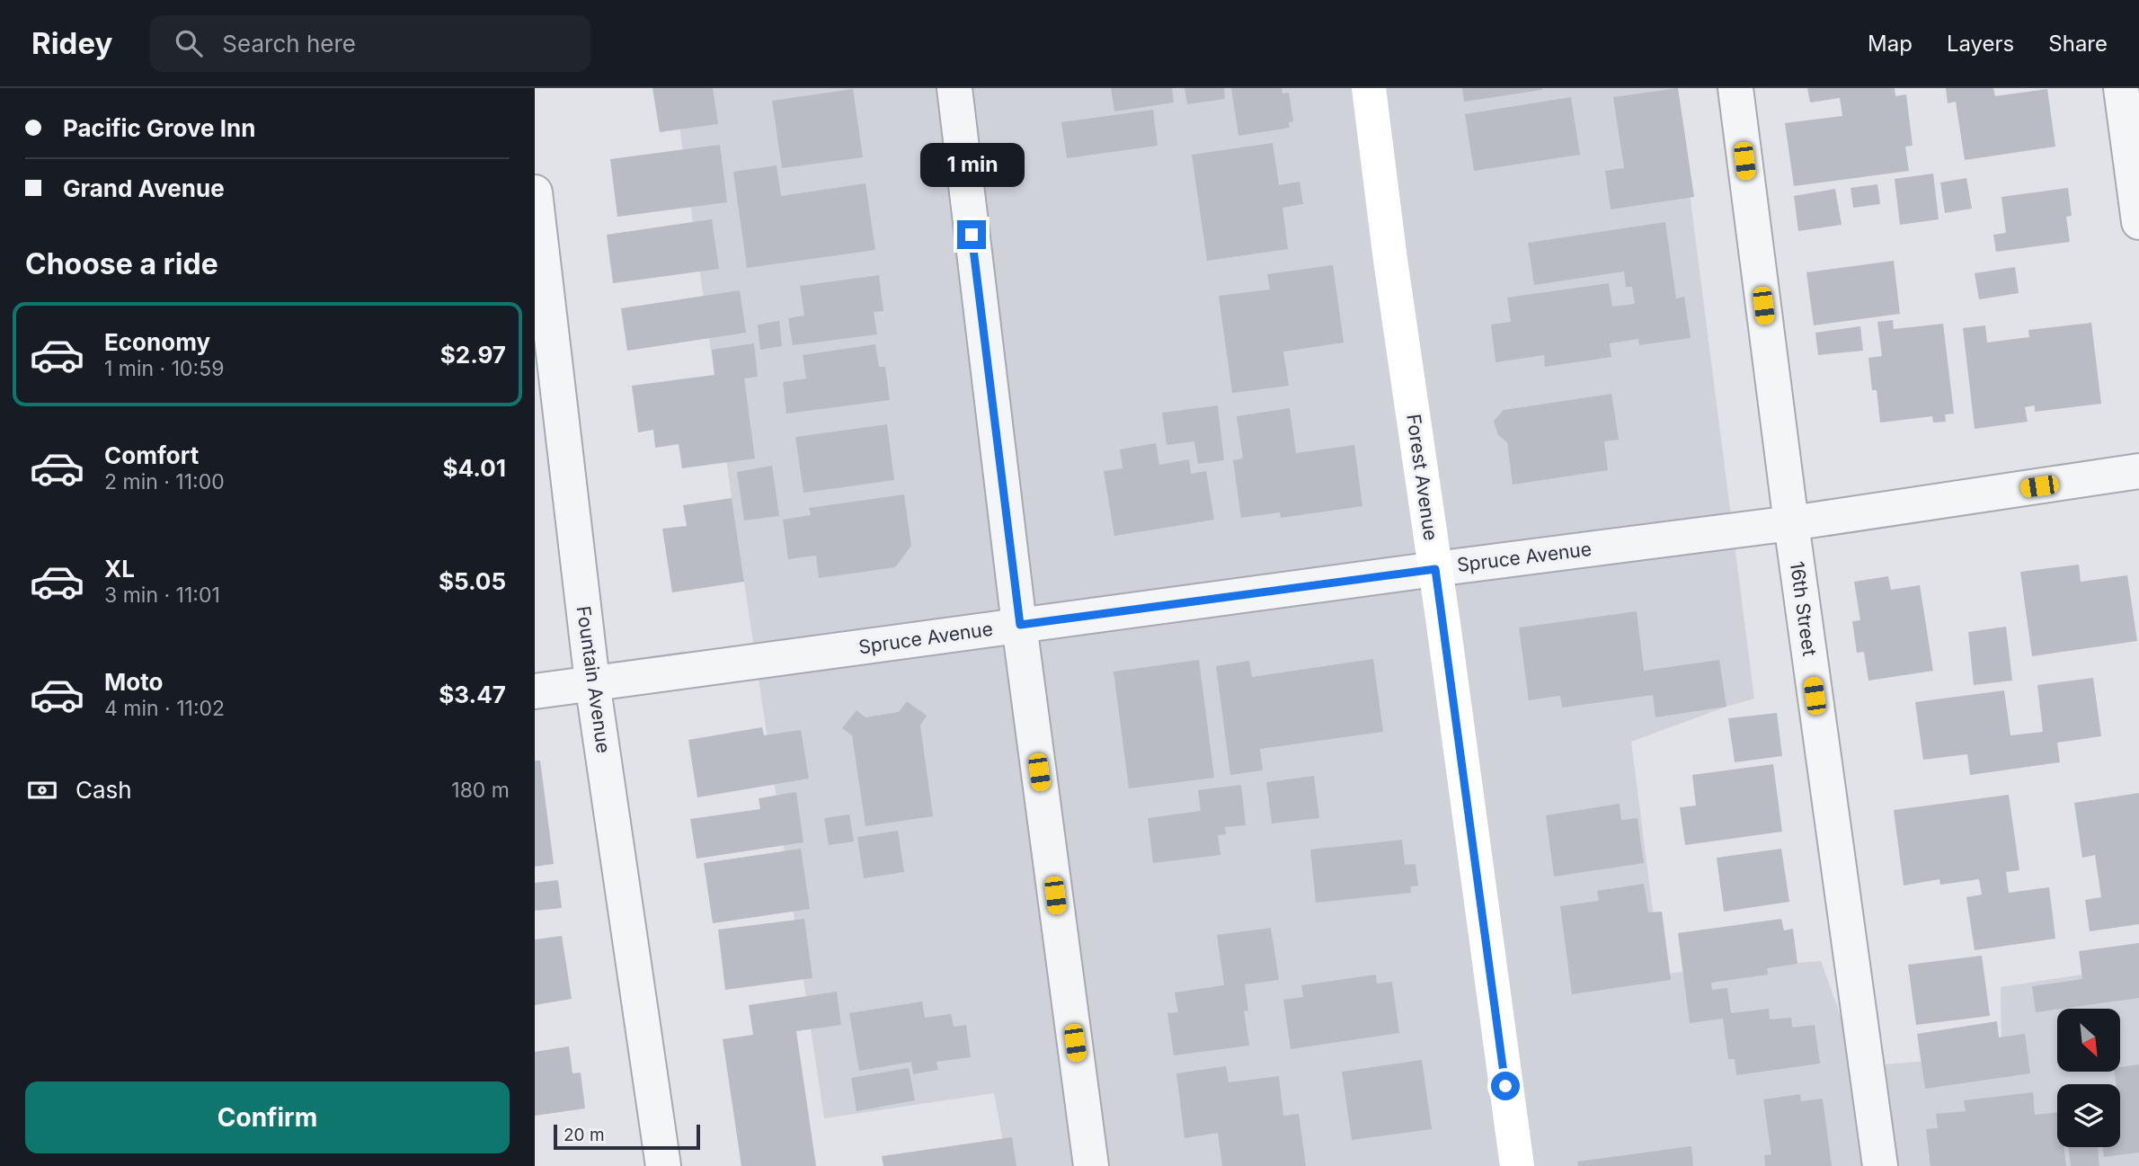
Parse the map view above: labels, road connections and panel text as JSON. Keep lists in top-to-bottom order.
{
  "streets": {
    "main road": ["Forest Avenue"],
    "street": ["Spruce Avenue", "16th Street", "Fountain Avenue"]
  },
  "crossings": [
    ["Forest Avenue", "Spruce Avenue"],
    ["Spruce Avenue", "16th Street"],
    ["Spruce Avenue", "Fountain Avenue"]
  ],
  "scale_bar": "20 m",
  "north": "bottom right",
  "page": {
    "header": "Ridey",
    "search": "Search here",
    "nav": ["Map", "Layers", "Share"],
    "banner": ["Pacific Grove Inn", "Grand Avenue"],
    "bubble": "1 min",
    "heading": "Choose a ride",
    "list": [
      {
        "name": "Economy",
        "note": "1 min · 10:59",
        "value": "$2.97"
      },
      {
        "name": "Comfort",
        "note": "2 min · 11:00",
        "value": "$4.01"
      },
      {
        "name": "XL",
        "note": "3 min · 11:01",
        "value": "$5.05"
      },
      {
        "name": "Moto",
        "note": "4 min · 11:02",
        "value": "$3.47"
      }
    ],
    "pay": ["Cash", "180 m"],
    "buttons": "Confirm",
    "scale": "20 m"
  }
}
